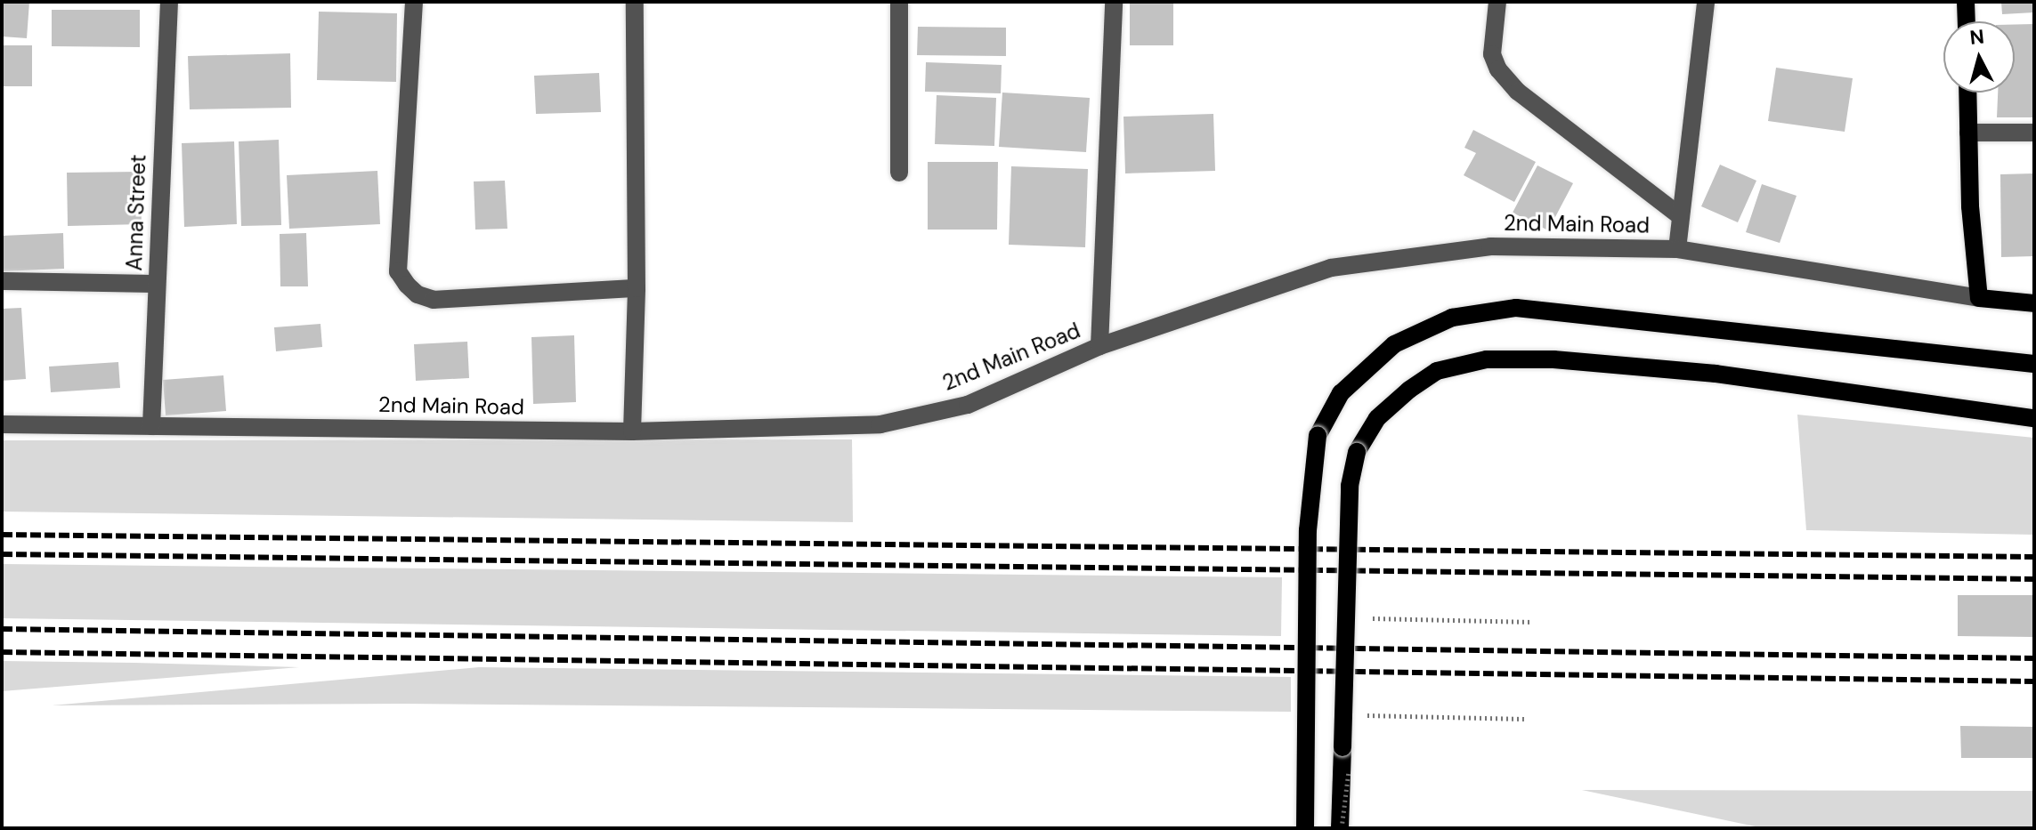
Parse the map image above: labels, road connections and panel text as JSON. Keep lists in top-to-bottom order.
{
  "streets": {
    "street": ["Anna Street", "2nd Main Road"]
  },
  "crossings": [
    ["Anna Street", "2nd Main Road"]
  ],
  "north": "top"
}
